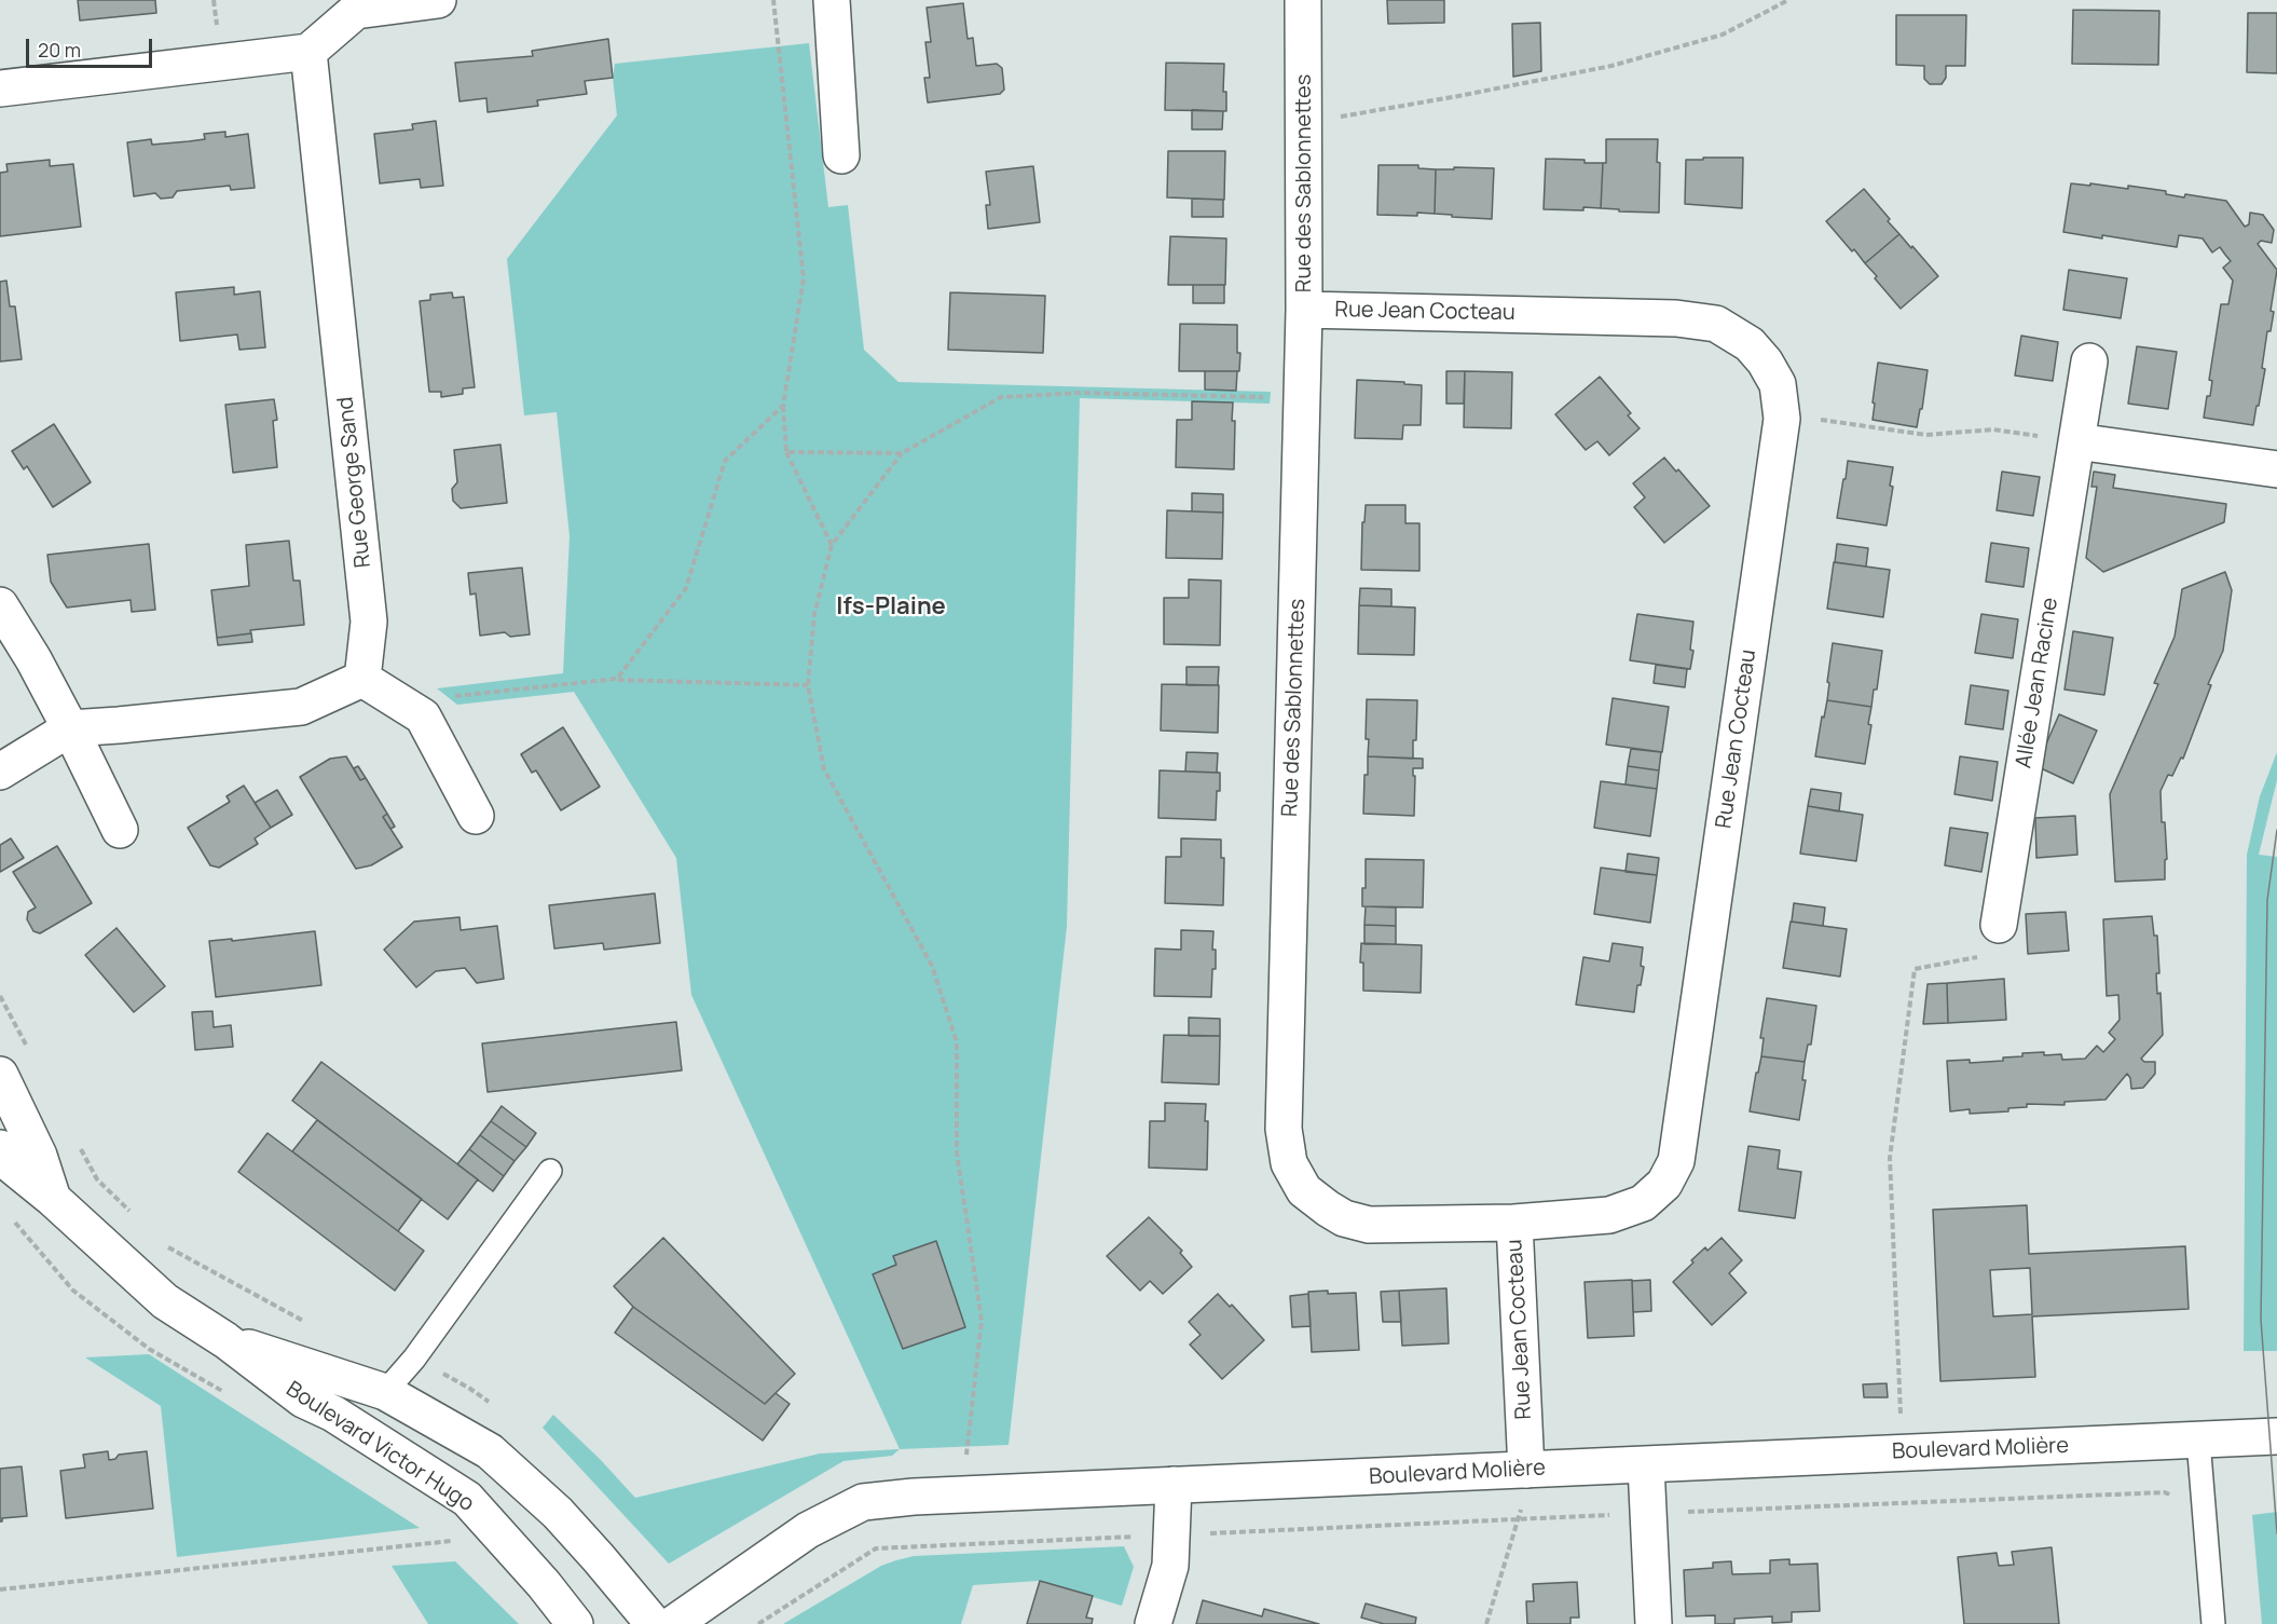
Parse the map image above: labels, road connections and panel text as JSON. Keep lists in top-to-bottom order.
{
  "streets": {
    "street": [
      "Rue des Sablonnettes",
      "Rue Jean Cocteau",
      "Rue George Sand",
      "Allée Jean Racine",
      "Boulevard Victor Hugo",
      "Boulevard Molière"
    ]
  },
  "crossings": [
    ["Rue des Sablonnettes", "Rue Jean Cocteau"],
    ["Rue Jean Cocteau", "Boulevard Molière"]
  ],
  "districts": ["Ifs-Plaine"],
  "scale_bar": "20 m"
}
